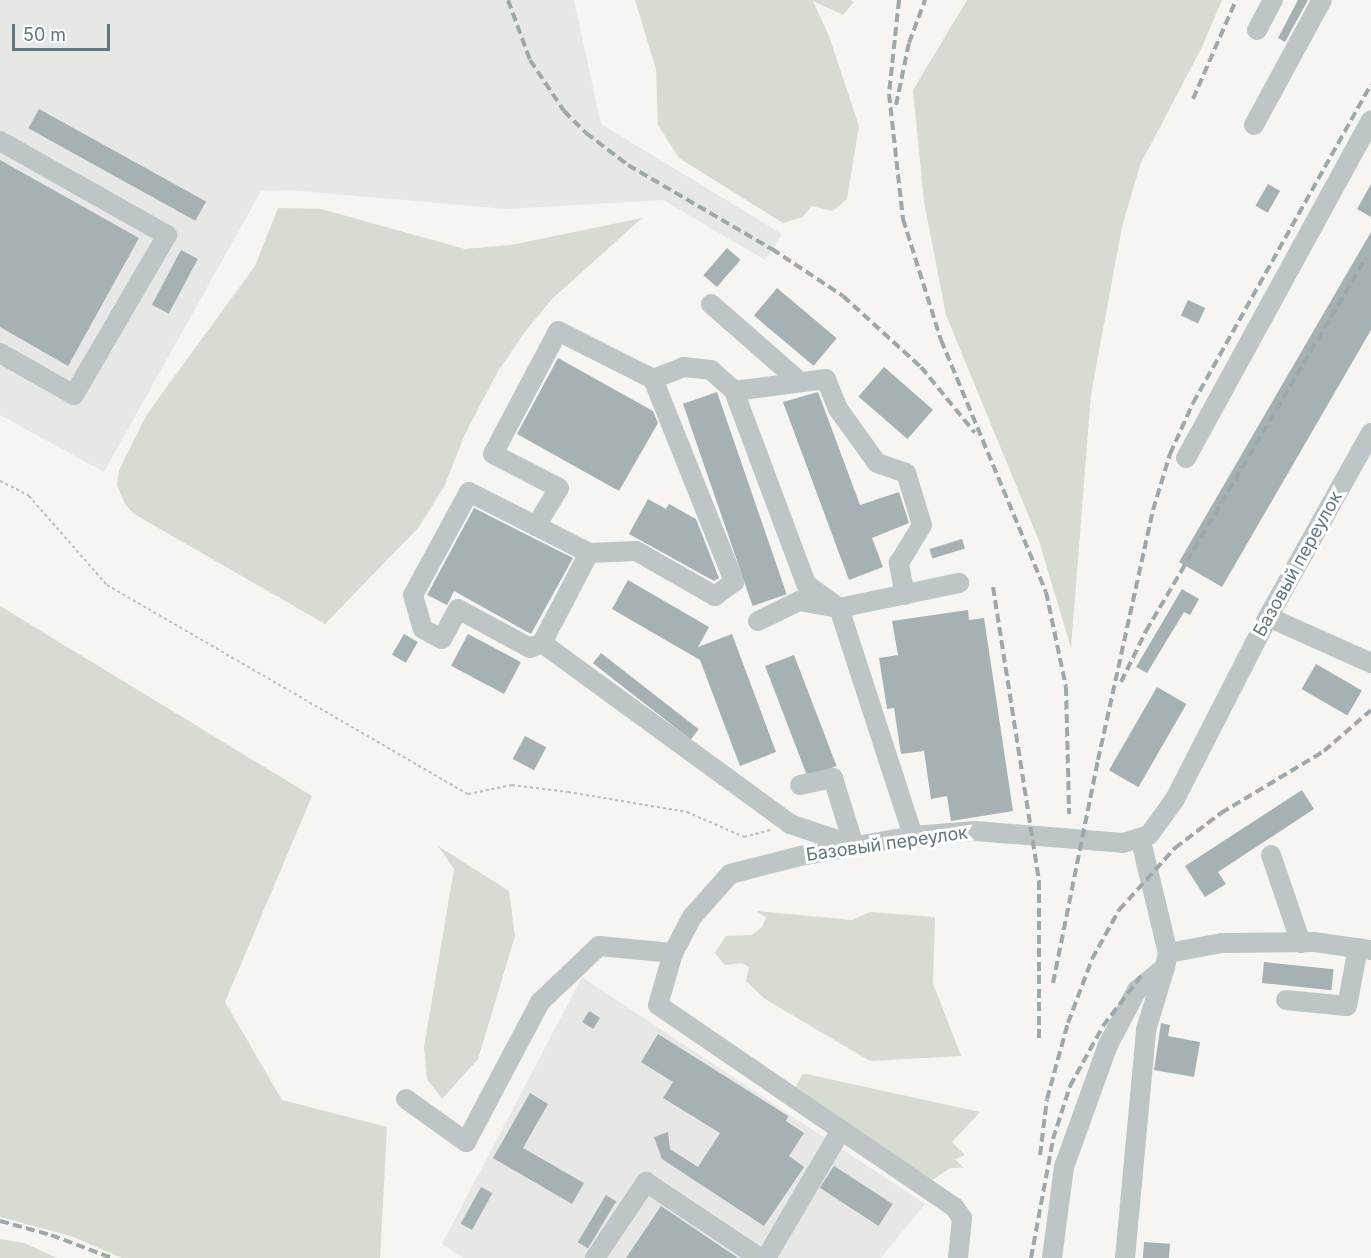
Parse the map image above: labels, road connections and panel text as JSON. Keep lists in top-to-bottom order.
{
  "streets": {
    "street": ["Базовый переулок"]
  },
  "scale_bar": "50 m"
}
